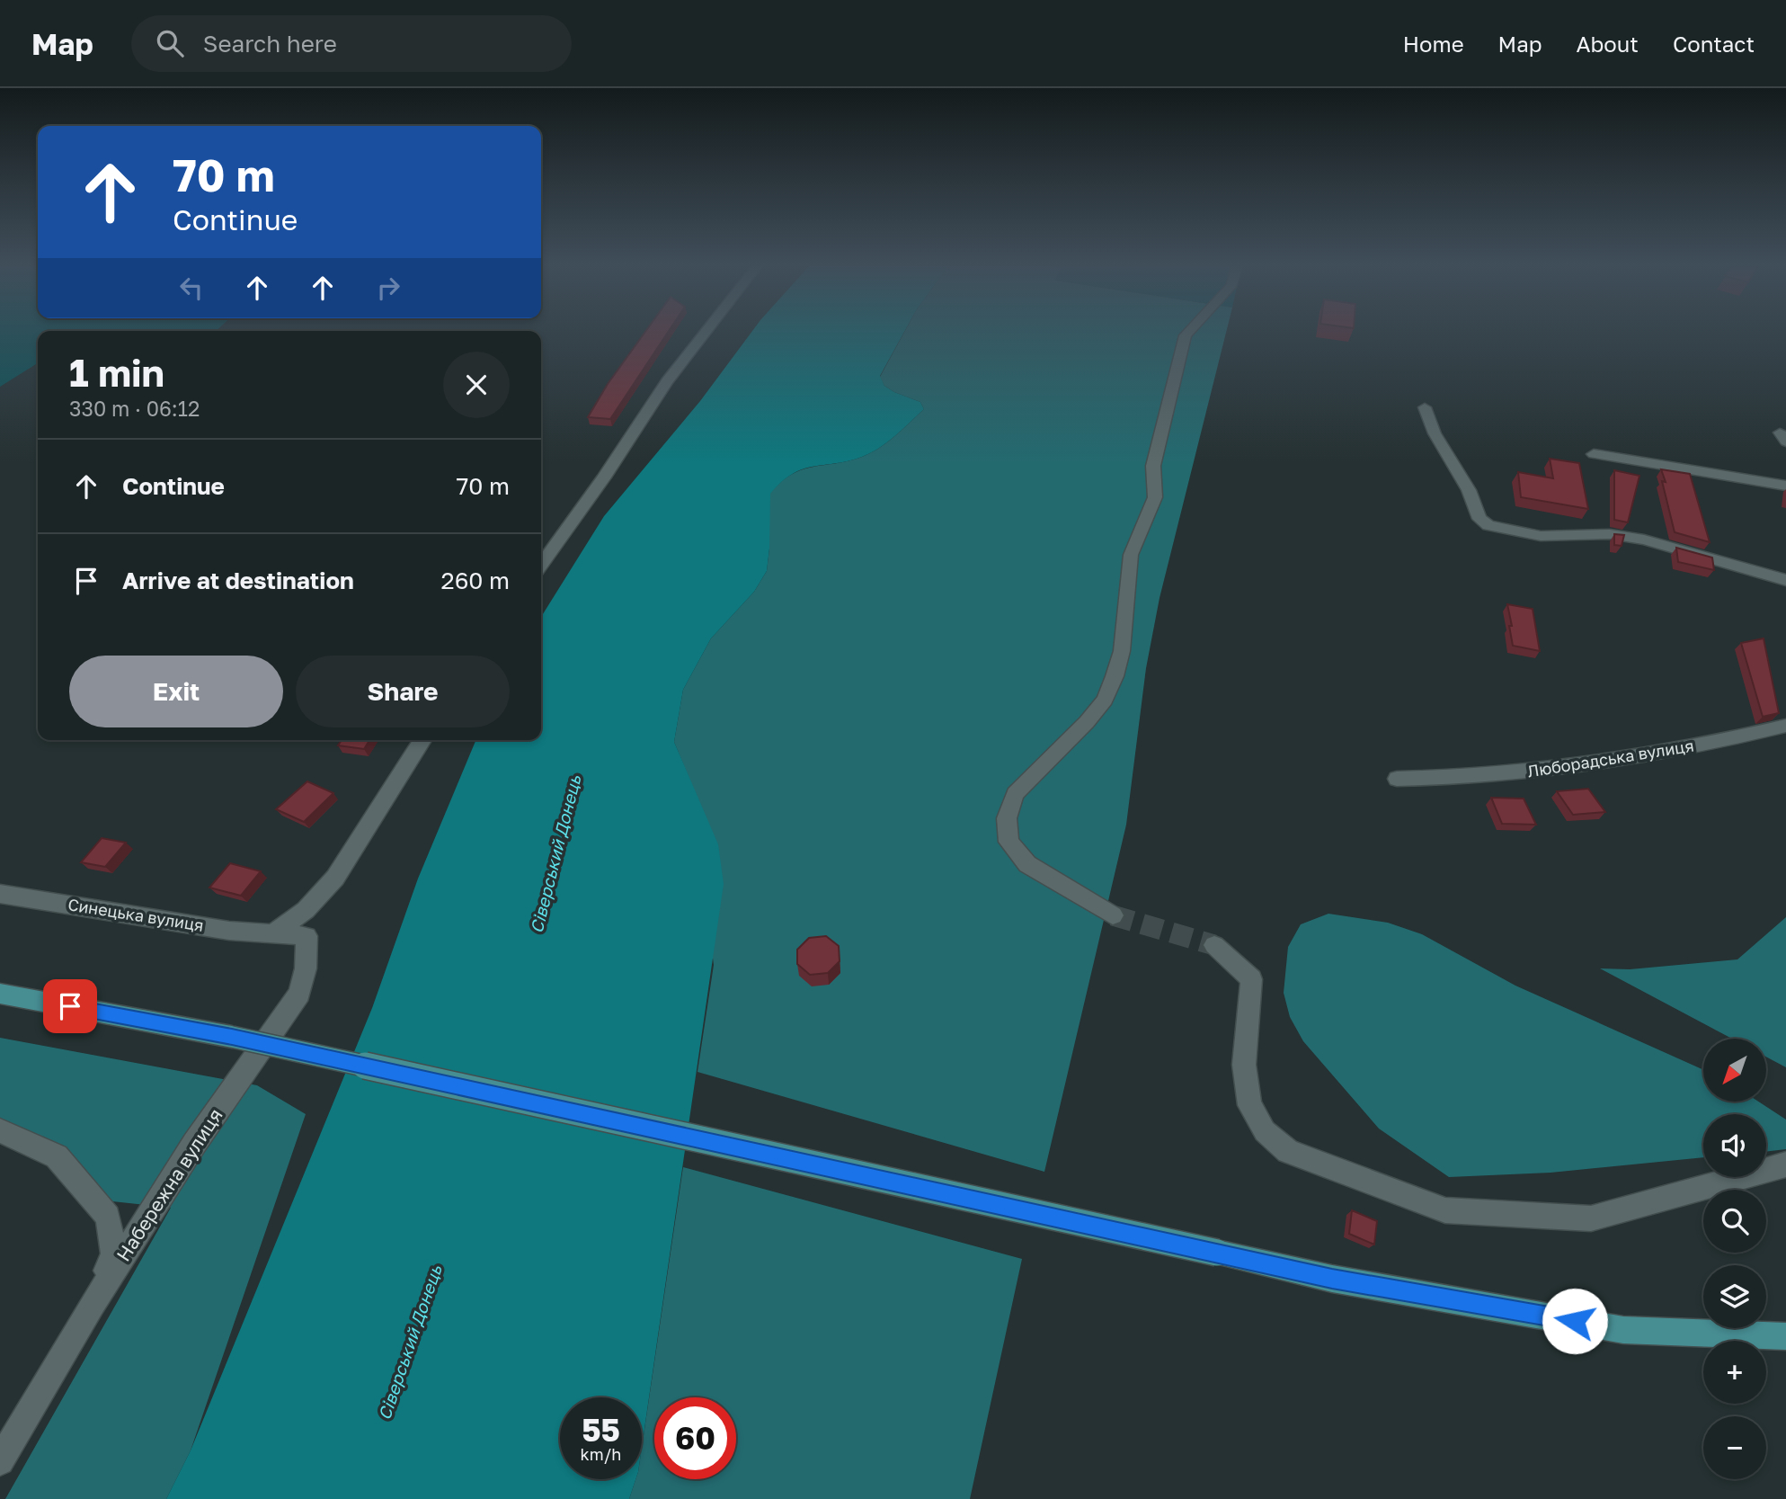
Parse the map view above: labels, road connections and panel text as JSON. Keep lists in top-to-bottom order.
{
  "streets": {
    "street": ["Люборадська вулиця", "Синецька вулиця", "Набережна вулиця"]
  },
  "crossings": [
    ["Синецька вулиця", "Набережна вулиця"]
  ],
  "water": ["Сіверський Донець"],
  "north": "bottom left",
  "page": {
    "header": "Map",
    "search": "Search here",
    "nav": [
      "Home",
      "Map",
      "About",
      "Contact"
    ],
    "turn": ["70 m", "Continue"],
    "heading": ["1 min", "330 m · 06:12"],
    "list": [
      {
        "name": "Continue",
        "value": "70 m"
      },
      {
        "name": "Arrive at destination",
        "value": "260 m"
      }
    ],
    "buttons": ["Exit", "Share"],
    "map_buttons": ["+", "−"],
    "speed": "55 km/h",
    "limit": "60"
  }
}
